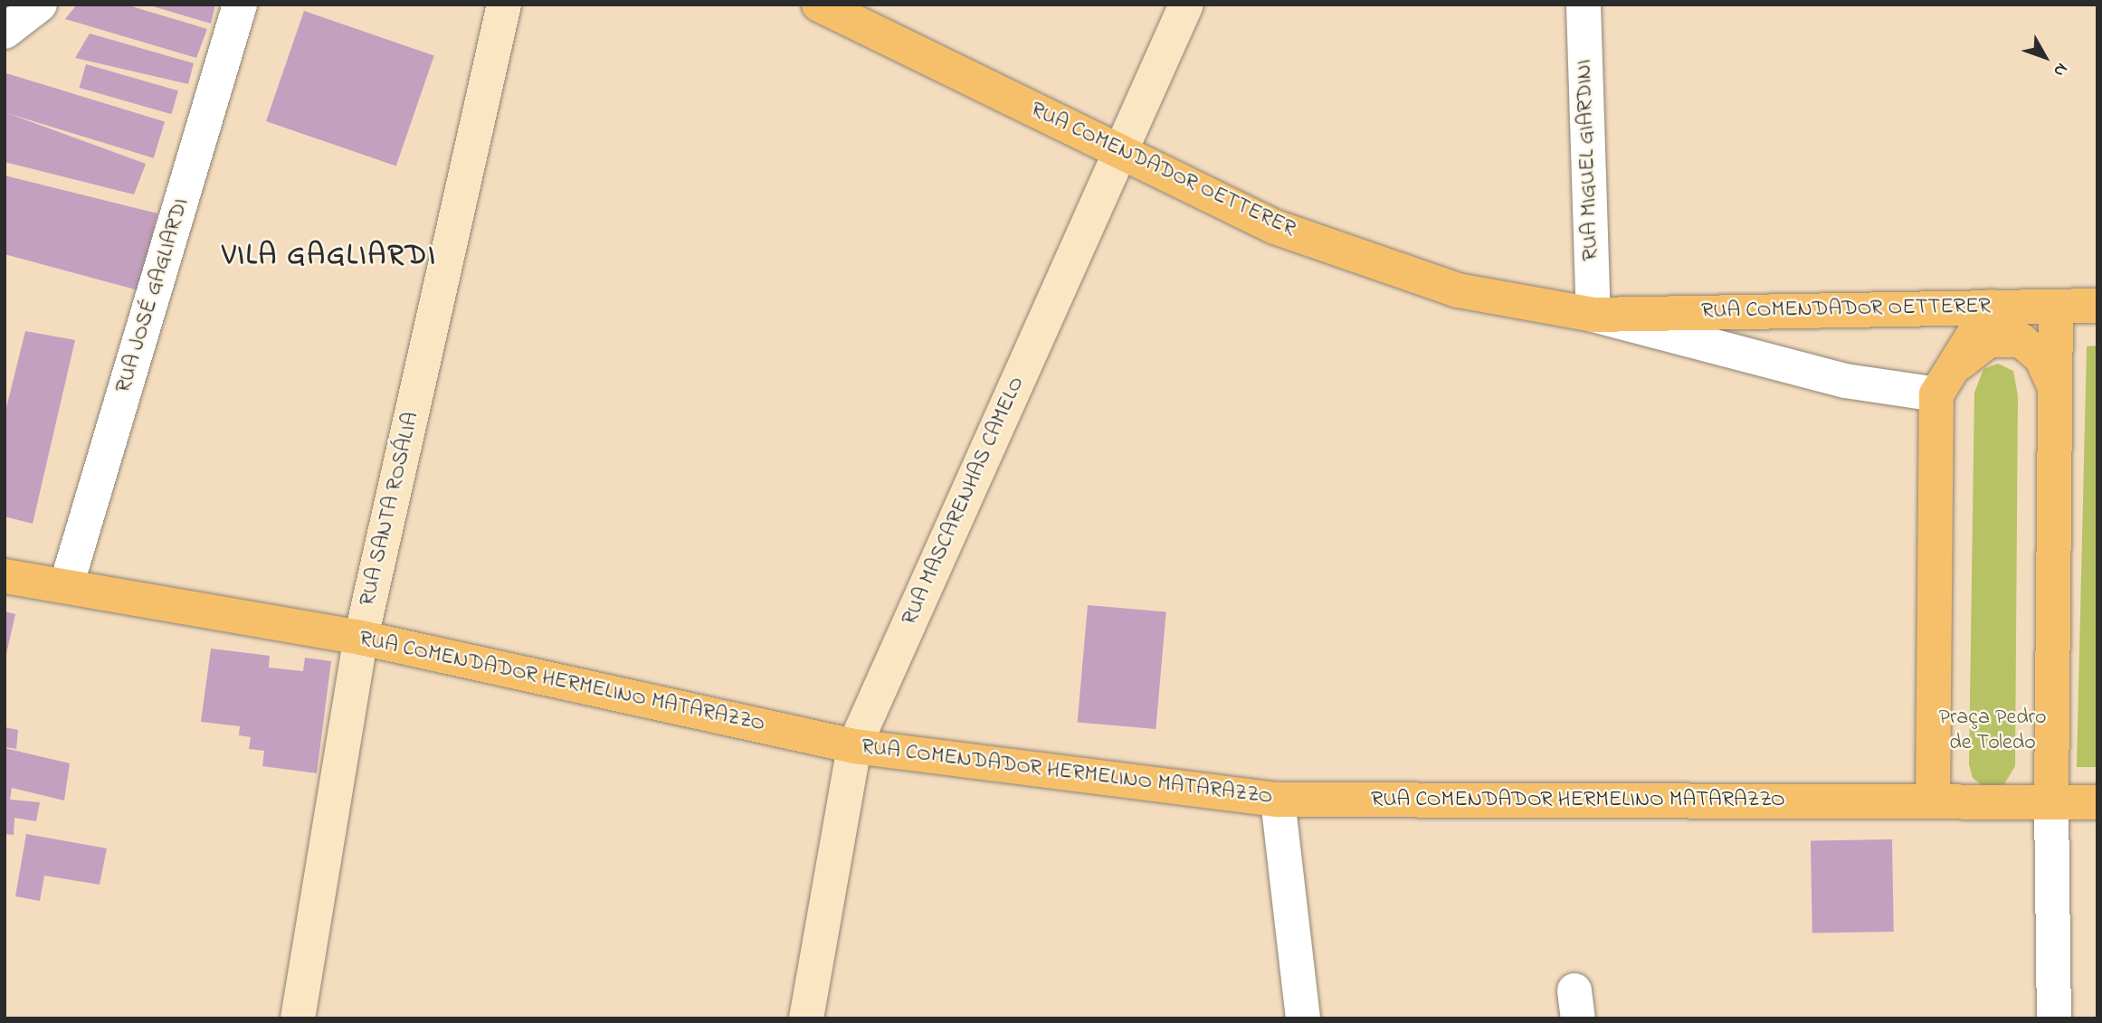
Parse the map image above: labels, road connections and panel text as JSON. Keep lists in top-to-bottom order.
{
  "streets": {
    "main road": [
      "RUA COMENDADOR OETTERER",
      "RUA MASCARENHAS CAMELO",
      "RUA SANTA ROSÁLIA",
      "RUA COMENDADOR HERMELINO MATARAZZO"
    ],
    "street": ["RUA MIGUEL GIARDINI", "RUA JOSÉ GAGLIARDI"]
  },
  "crossings": [
    ["RUA MIGUEL GIARDINI", "RUA COMENDADOR OETTERER"],
    ["RUA COMENDADOR OETTERER", "RUA MASCARENHAS CAMELO"],
    ["RUA JOSÉ GAGLIARDI", "RUA COMENDADOR HERMELINO MATARAZZO"],
    ["RUA MASCARENHAS CAMELO", "RUA COMENDADOR HERMELINO MATARAZZO"],
    ["RUA SANTA ROSÁLIA", "RUA COMENDADOR HERMELINO MATARAZZO"]
  ],
  "districts": ["VILA GAGLIARDI"],
  "parks": ["Praça Pedro de Toledo"],
  "north": "bottom right"
}
